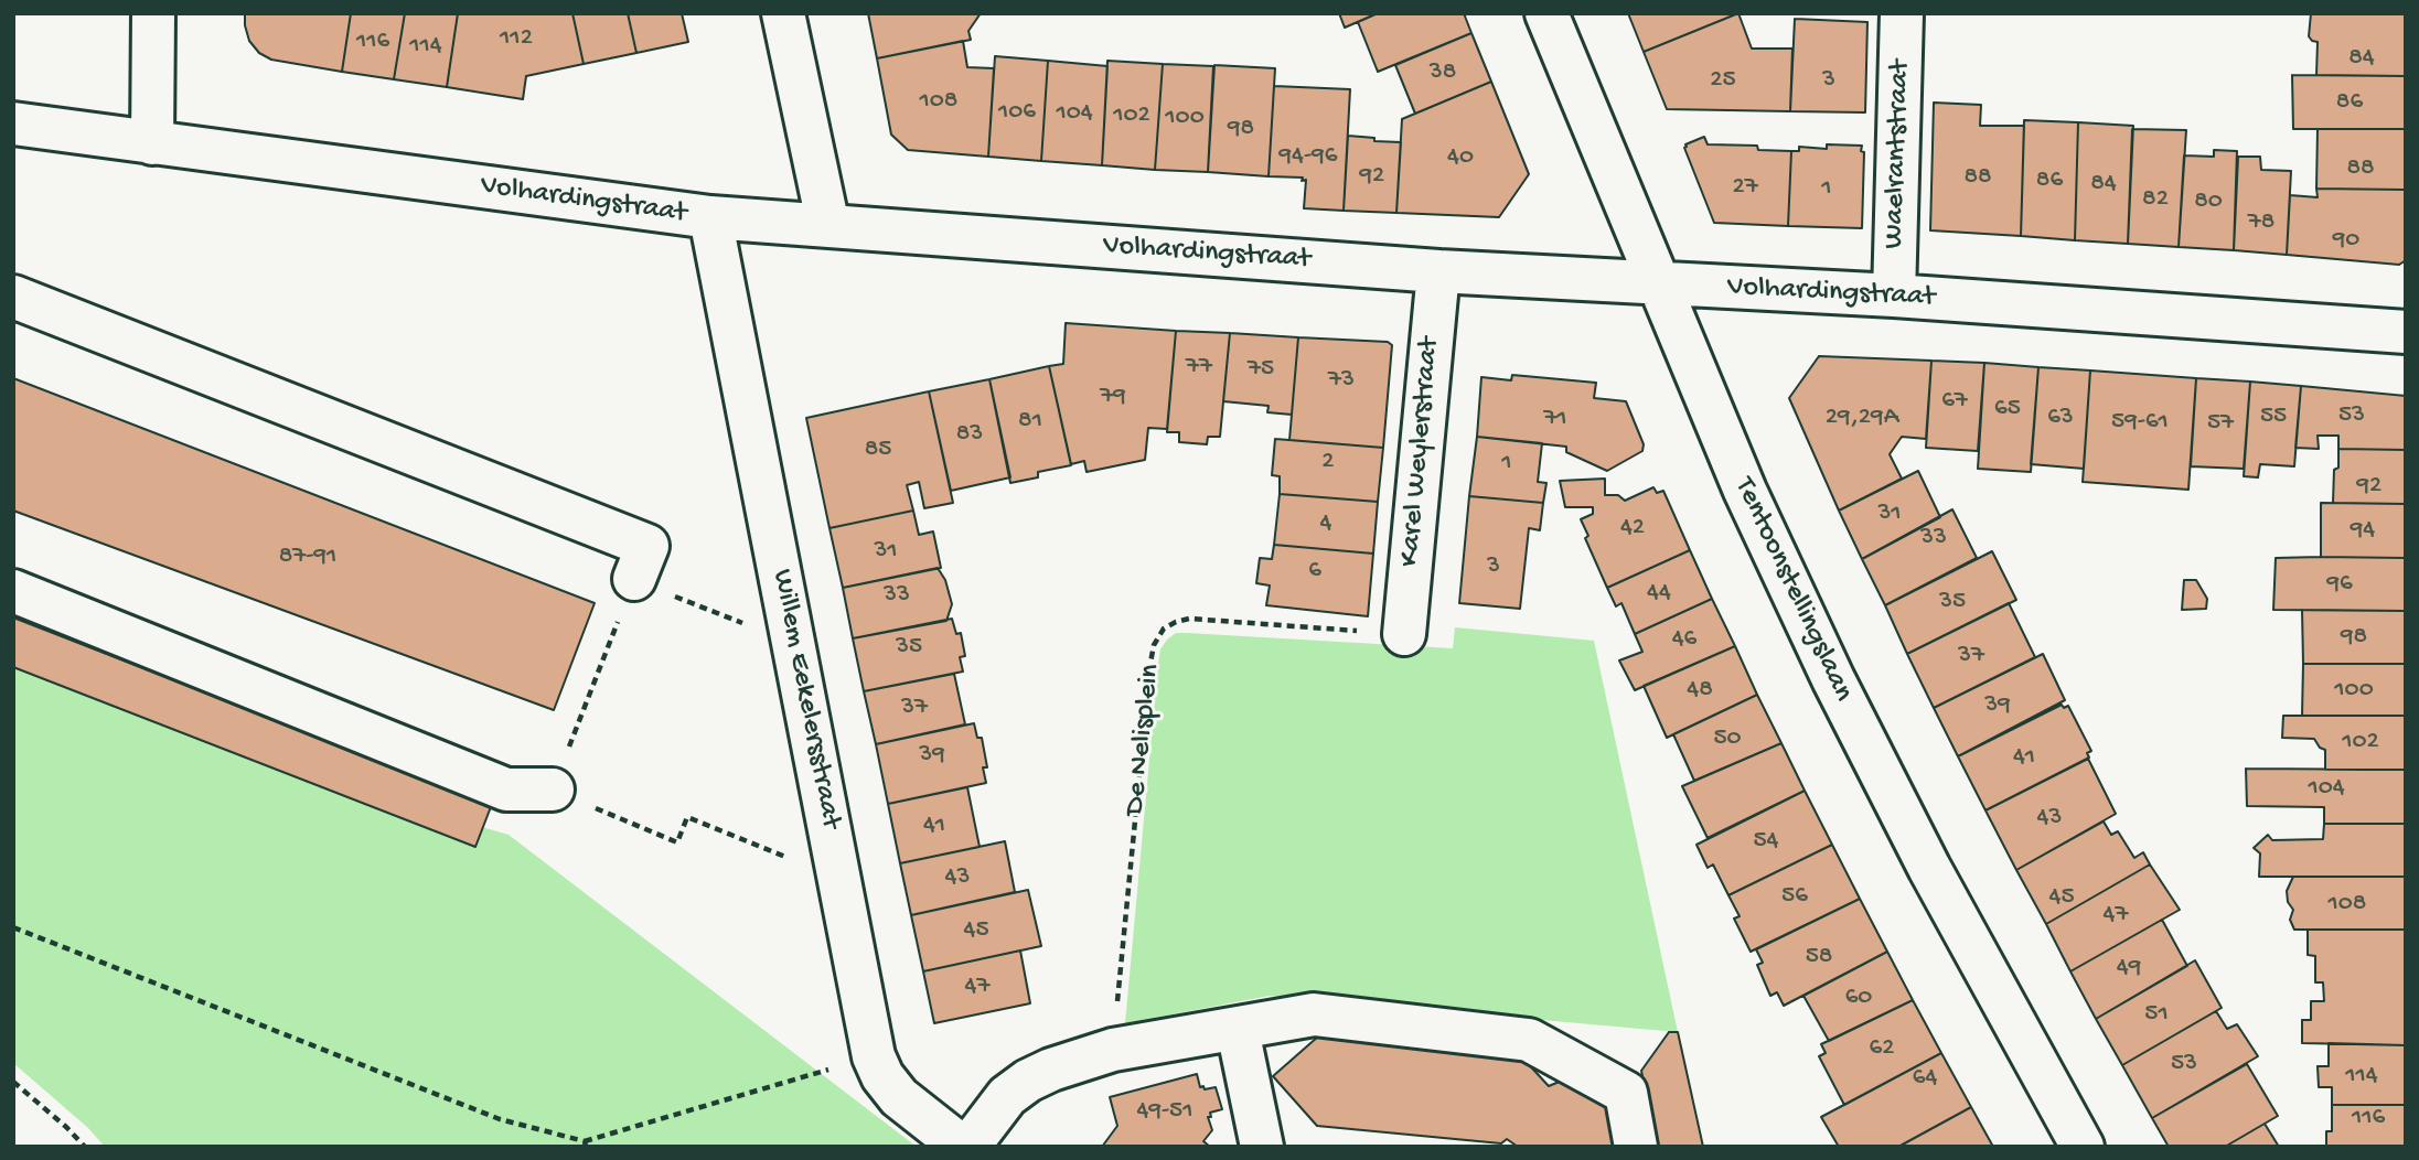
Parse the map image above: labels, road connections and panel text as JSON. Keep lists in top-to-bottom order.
{
  "streets": {
    "street": [
      "Waelrantstraat",
      "Volhardingstraat",
      "Karel Weylerstraat",
      "Tentoonstellingslaan",
      "Willem Eekelersstraat"
    ],
    "path": ["De Nelisplein"]
  },
  "crossings": [
    ["Waelrantstraat", "Volhardingstraat"],
    ["Volhardingstraat", "Karel Weylerstraat"],
    ["Volhardingstraat", "Tentoonstellingslaan"],
    ["Volhardingstraat", "Willem Eekelersstraat"],
    ["Karel Weylerstraat", "De Nelisplein"]
  ],
  "house_numbers": [
    "112",
    "116",
    "114",
    "84",
    "38",
    "25",
    "3",
    "108",
    "86",
    "106",
    "104",
    "102",
    "100",
    "98",
    "94-96",
    "40",
    "88",
    "92",
    "88",
    "86",
    "84",
    "27",
    "1",
    "82",
    "80",
    "78",
    "90",
    "77",
    "75",
    "73",
    "79",
    "67",
    "65",
    "53",
    "55",
    "29,29A",
    "63",
    "71",
    "81",
    "59-61",
    "57",
    "83",
    "85",
    "2",
    "1",
    "92",
    "31",
    "4",
    "42",
    "94",
    "33",
    "31",
    "87-91",
    "3",
    "6",
    "96",
    "44",
    "33",
    "35",
    "98",
    "46",
    "35",
    "37",
    "48",
    "100",
    "39",
    "37",
    "50",
    "102",
    "39",
    "41",
    "104",
    "43",
    "41",
    "54",
    "43",
    "56",
    "45",
    "108",
    "47",
    "45",
    "58",
    "49",
    "47",
    "60",
    "51",
    "62",
    "53",
    "114",
    "64",
    "49-51",
    "116"
  ]
}
